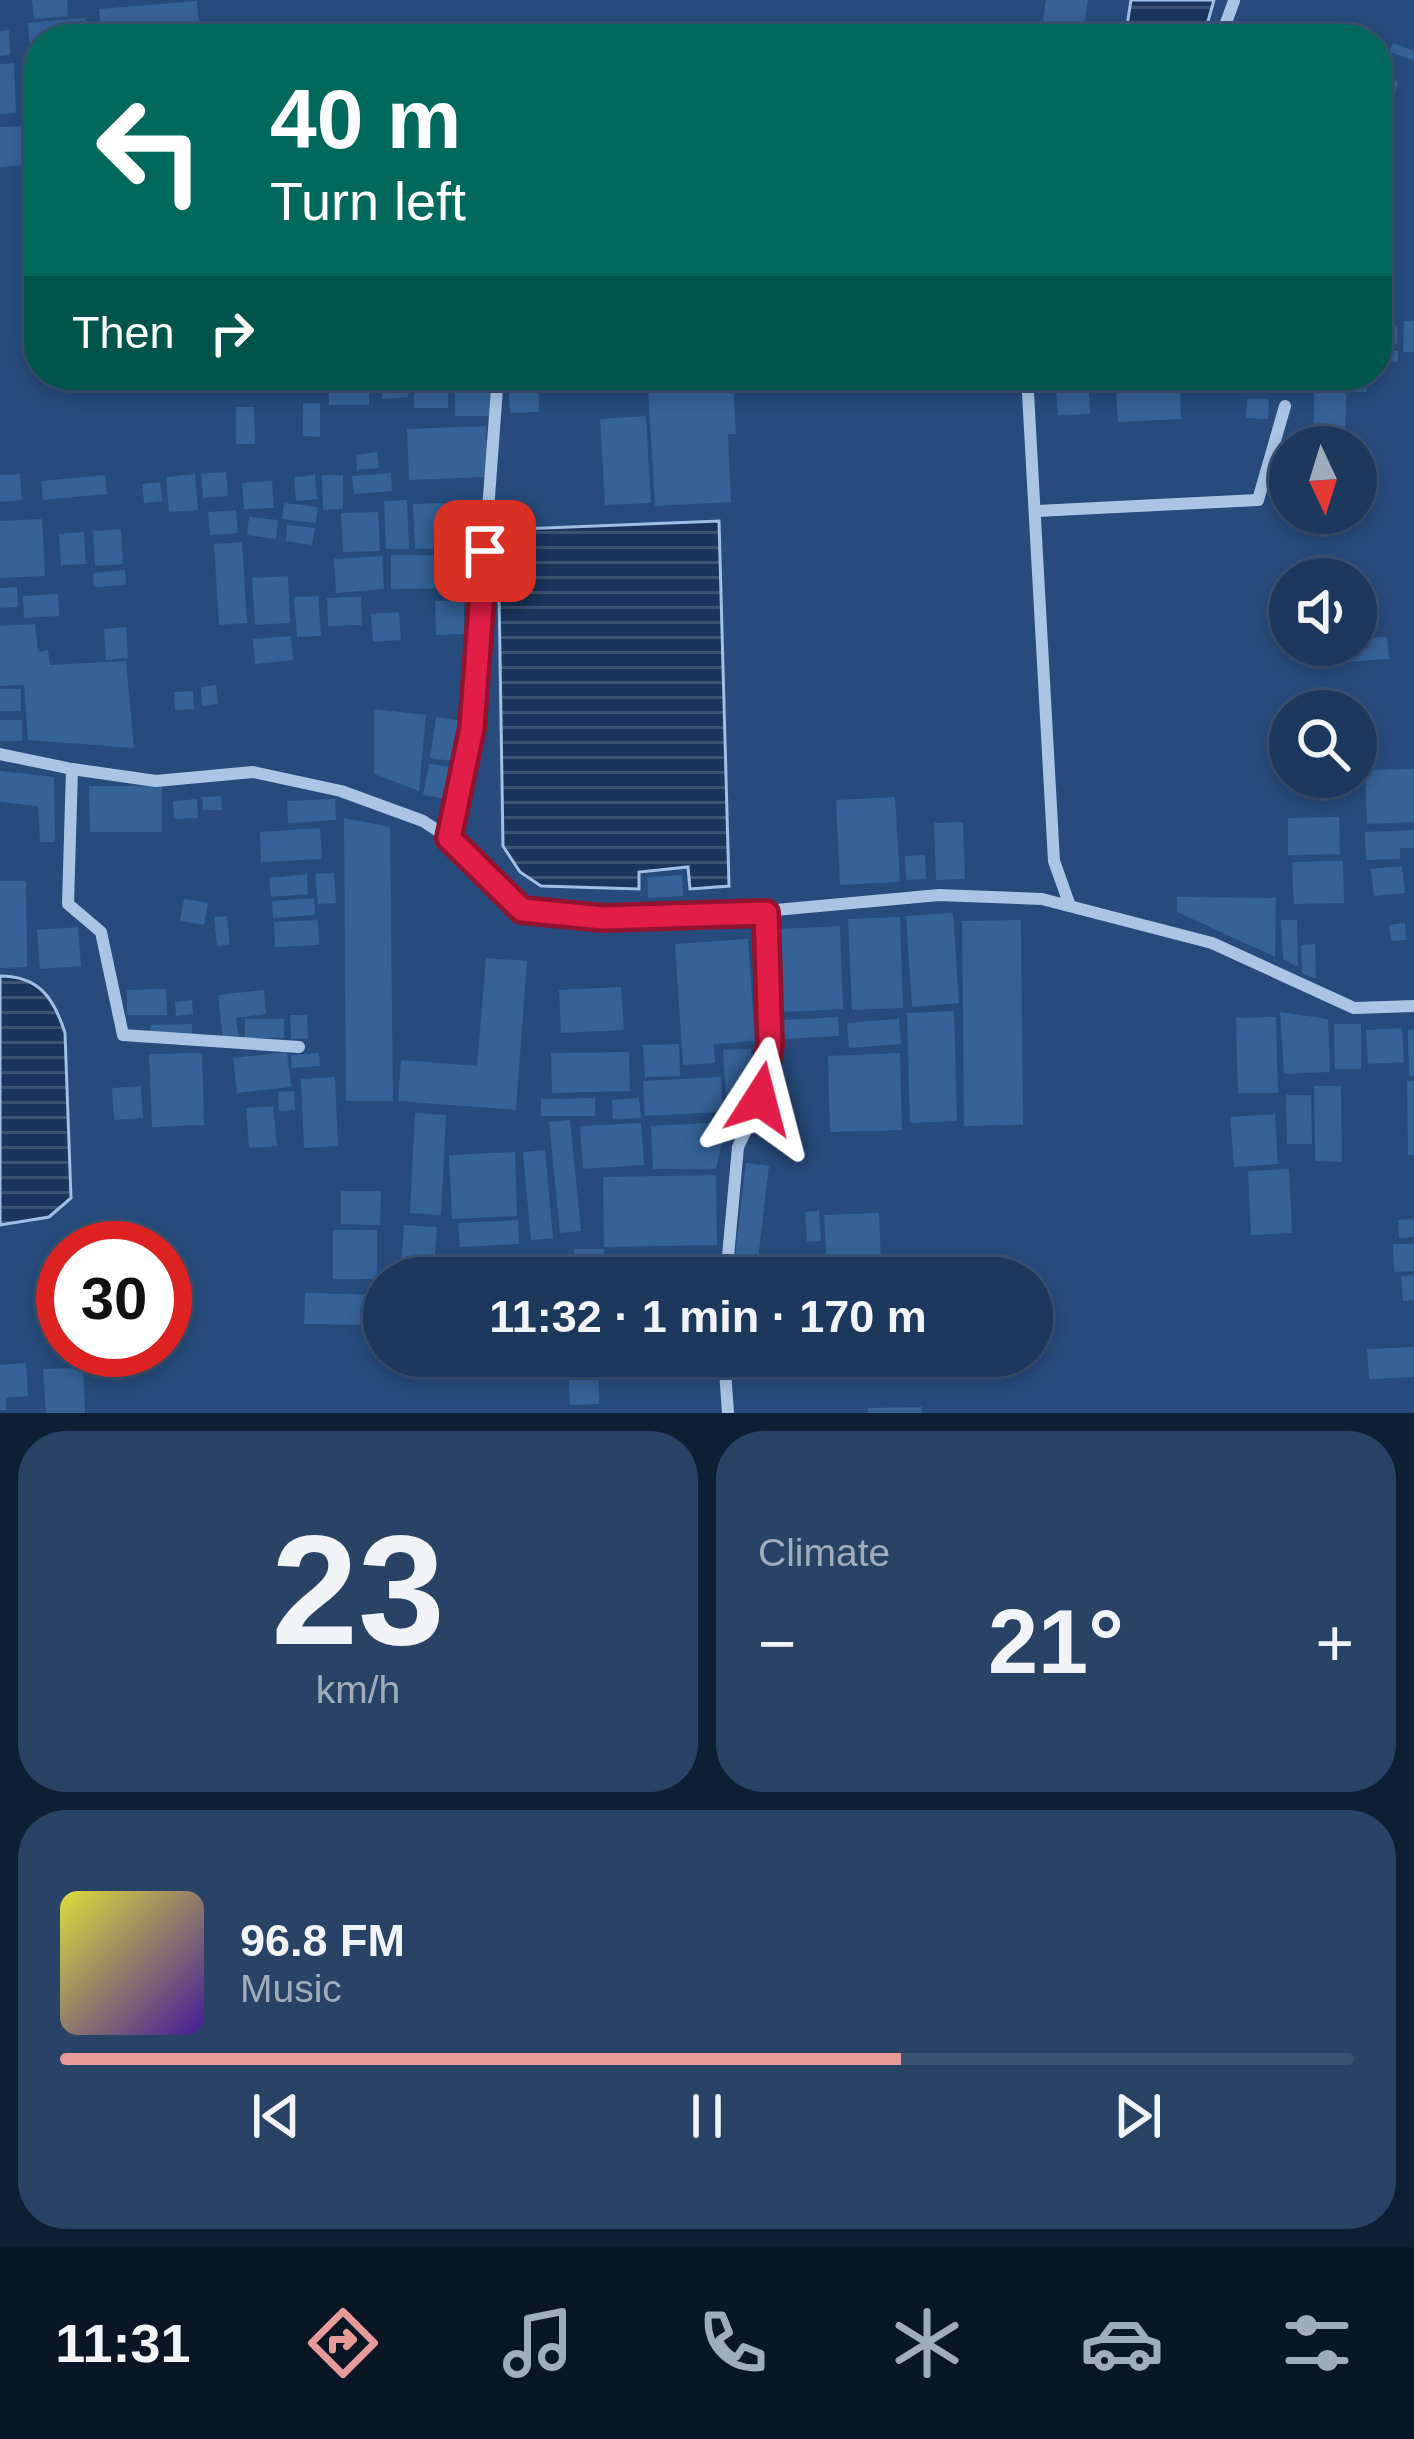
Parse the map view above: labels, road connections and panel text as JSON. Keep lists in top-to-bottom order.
{
  "north": "bottom",
  "page": {
    "turn": ["40 m", "Turn left"],
    "then": "Then",
    "limit": "30",
    "trip": "11:32 · 1 min · 170 m",
    "tile": [
      ["23", "km/h"],
      "Climate"
    ],
    "heat": ["−", "21°", "+"],
    "song": ["96.8 FM", "Music"],
    "tabs": "11:31"
  }
}
